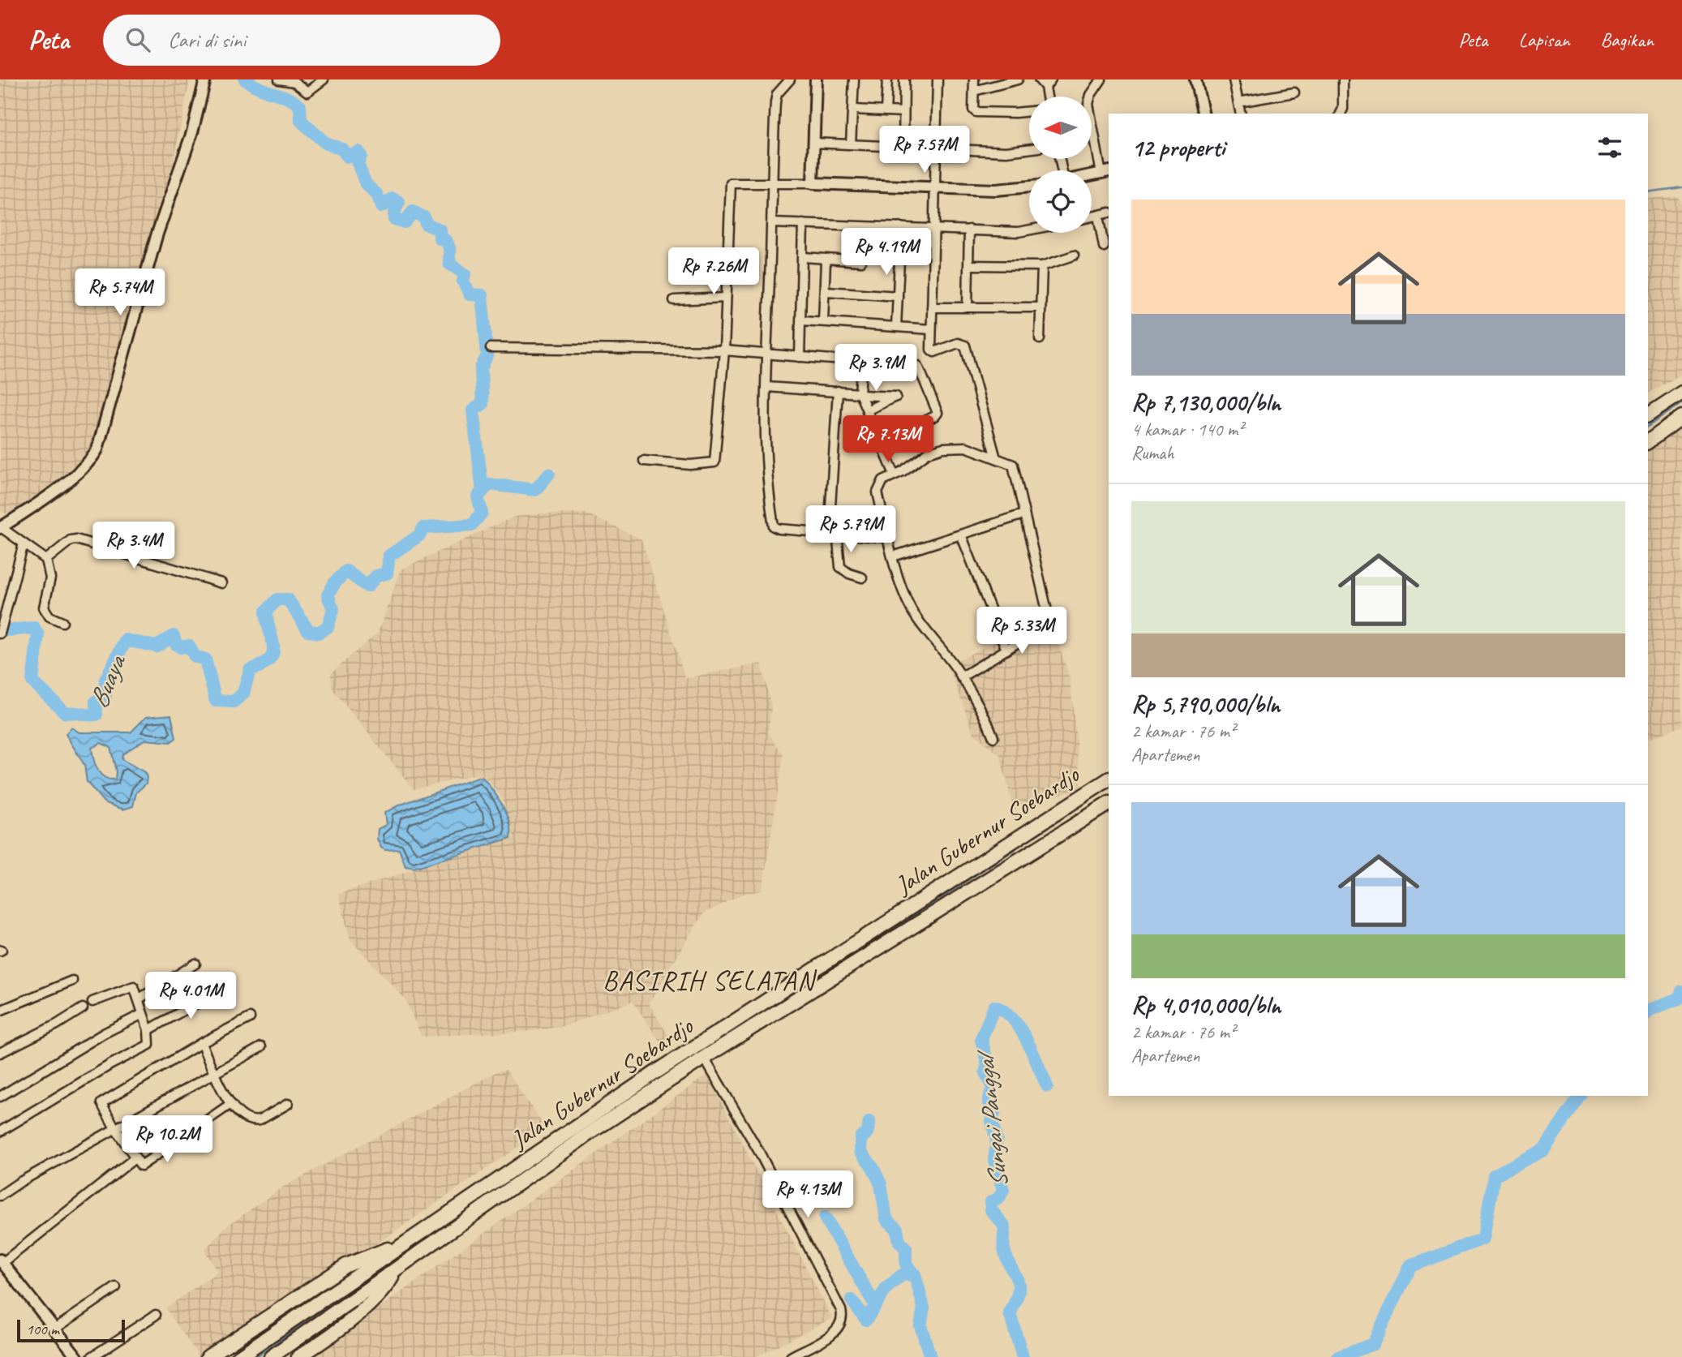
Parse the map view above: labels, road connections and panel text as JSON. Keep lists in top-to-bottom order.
{
  "streets": {
    "highway": ["Jalan Gubernur Soebardjo"]
  },
  "districts": ["BASIRIH SELATAN"],
  "water": ["Buaya", "Sungai Panggal"],
  "scale_bar": "100 m",
  "north": "left",
  "page": {
    "header": "Peta",
    "search": "Cari di sini",
    "nav": ["Peta", "Lapisan", "Bagikan"],
    "heading": "12 properti",
    "price": [
      "Rp 7.57M",
      "Rp 4.19M",
      "Rp 7.26M",
      "Rp 5.74M",
      "Rp 3.9M",
      "Rp 7.13M",
      "Rp 5.79M",
      "Rp 3.4M",
      "Rp 5.33M",
      "Rp 4.01M",
      "Rp 10.2M",
      "Rp 4.13M"
    ],
    "list": [
      {
        "name": "Rp 7,130,000/bln",
        "note": "4 kamar · 140 m² · Rumah"
      },
      {
        "name": "Rp 5,790,000/bln",
        "note": "2 kamar · 76 m² · Apartemen"
      },
      {
        "name": "Rp 4,010,000/bln",
        "note": "2 kamar · 76 m² · Apartemen"
      }
    ],
    "scale": "100 m"
  }
}
